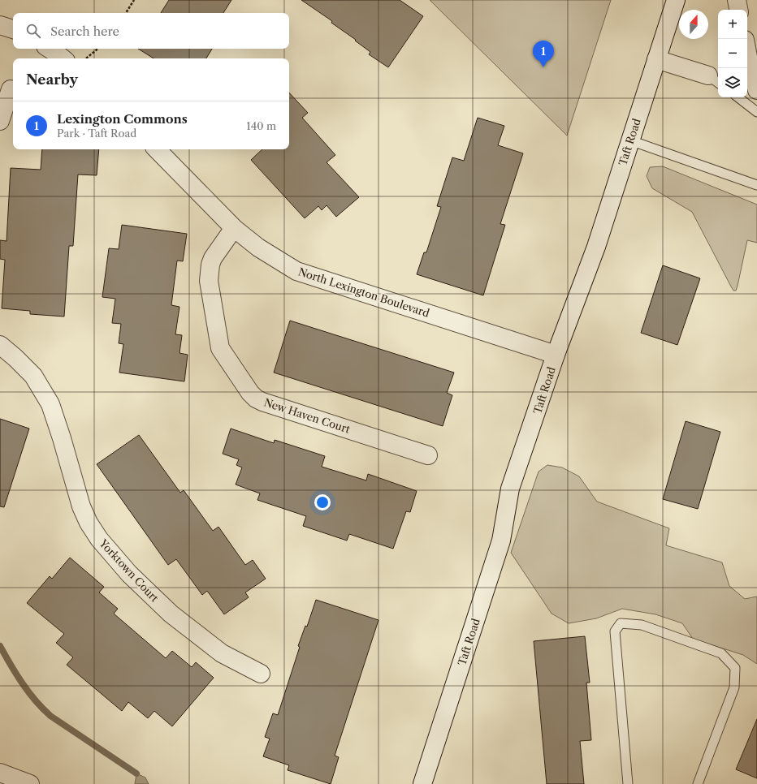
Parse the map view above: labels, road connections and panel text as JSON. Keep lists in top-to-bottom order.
{
  "streets": {
    "street": [
      "Taft Road",
      "North Lexington Boulevard",
      "New Haven Court",
      "Yorktown Court"
    ]
  },
  "crossings": [
    ["Taft Road", "North Lexington Boulevard"],
    ["North Lexington Boulevard", "New Haven Court"]
  ],
  "north": "top",
  "page": {
    "map_buttons": ["+", "−"],
    "search": "Search here",
    "pins": "1",
    "heading": "Nearby",
    "list": [
      {
        "mark": "1",
        "name": "Lexington Commons",
        "note": "Park · Taft Road",
        "value": "140 m"
      }
    ]
  }
}
